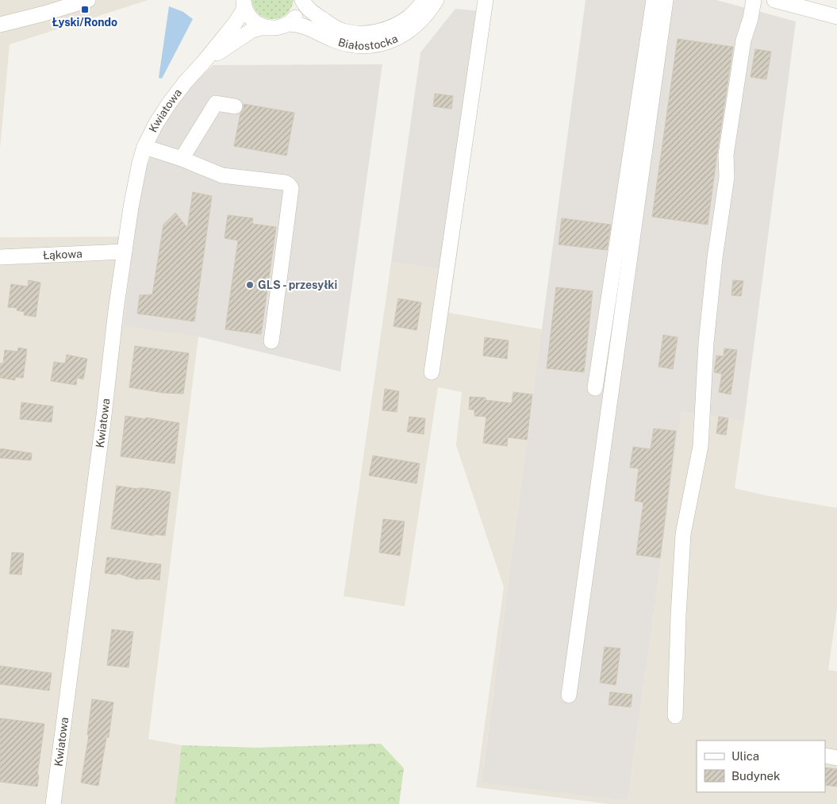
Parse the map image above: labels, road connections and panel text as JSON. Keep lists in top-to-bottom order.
{
  "streets": {
    "street": ["Białostocka", "Kwiatowa", "Łąkowa"]
  },
  "crossings": [
    ["Białostocka", "Kwiatowa"],
    ["Kwiatowa", "Łąkowa"]
  ],
  "places": {
    "transit": ["Łyski/Rondo"],
    "other": ["GLS - przesyłki"]
  },
  "legend": ["Ulica", "Budynek"]
}
